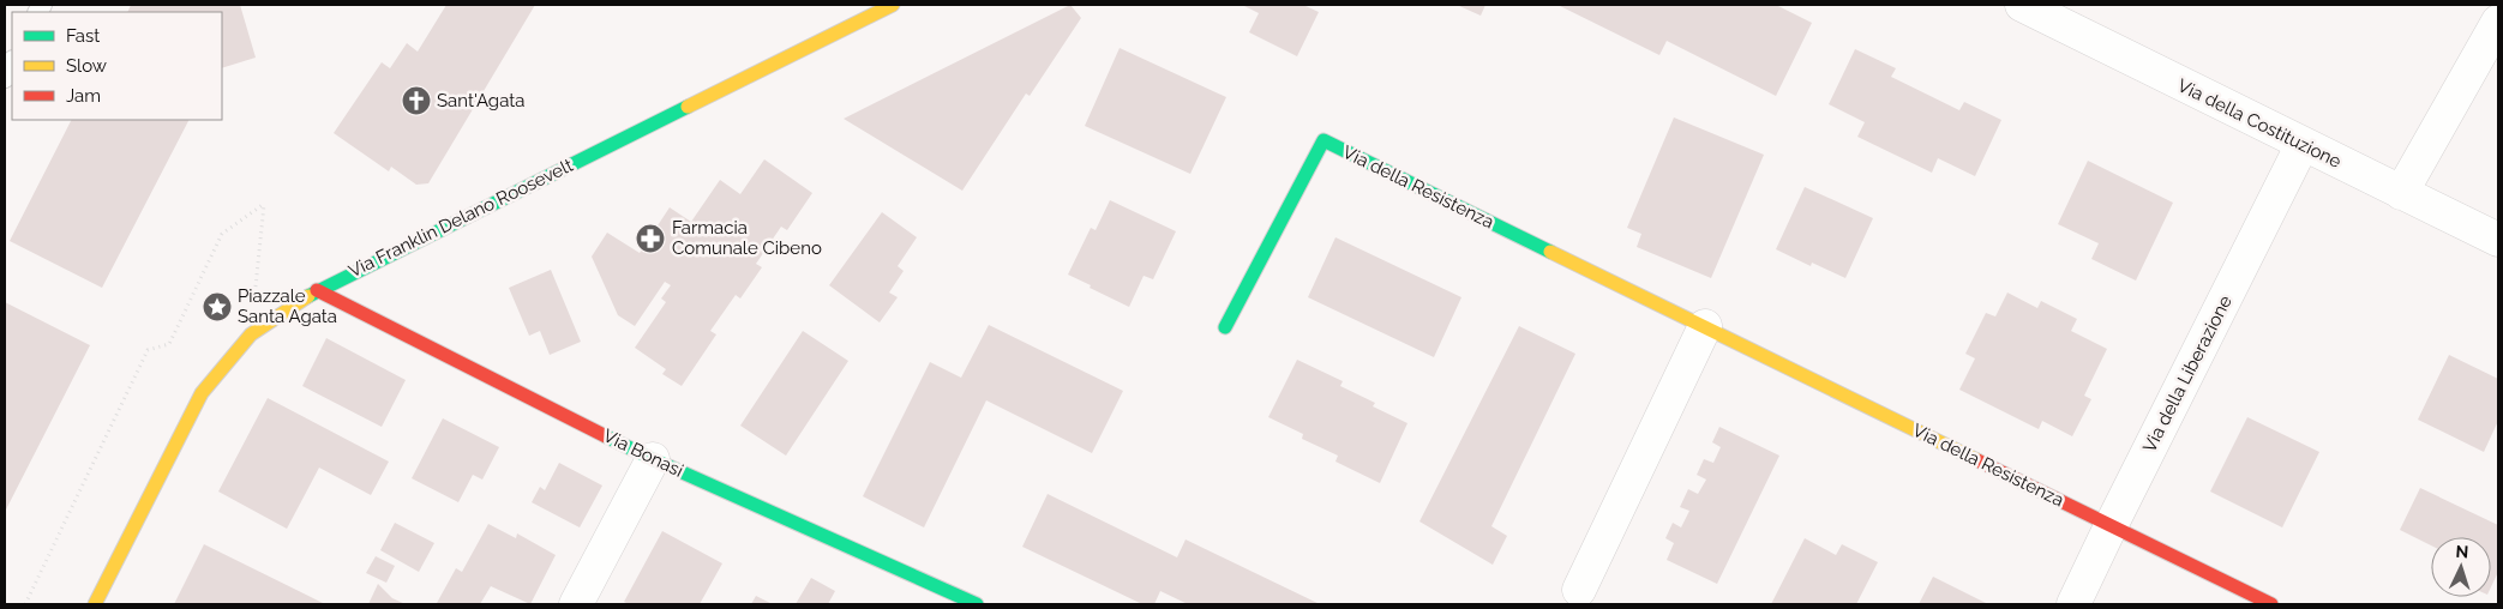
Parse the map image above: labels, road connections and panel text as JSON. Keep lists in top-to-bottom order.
{
  "streets": {
    "street": [
      "Via della Costituzione",
      "Via della Resistenza",
      "Via Franklin Delano Roosevelt",
      "Via della Liberazione",
      "Via Bonasi"
    ]
  },
  "crossings": [
    ["Via della Costituzione", "Via della Liberazione"],
    ["Via della Resistenza", "Via della Liberazione"],
    ["Via Franklin Delano Roosevelt", "Via Bonasi"]
  ],
  "places": {
    "church": ["Sant'Agata"],
    "pharmacy": ["Farmacia Comunale Cibeno"],
    "place": ["Piazzale Santa Agata"]
  },
  "legend": ["Fast", "Slow", "Jam"],
  "north": "top"
}
